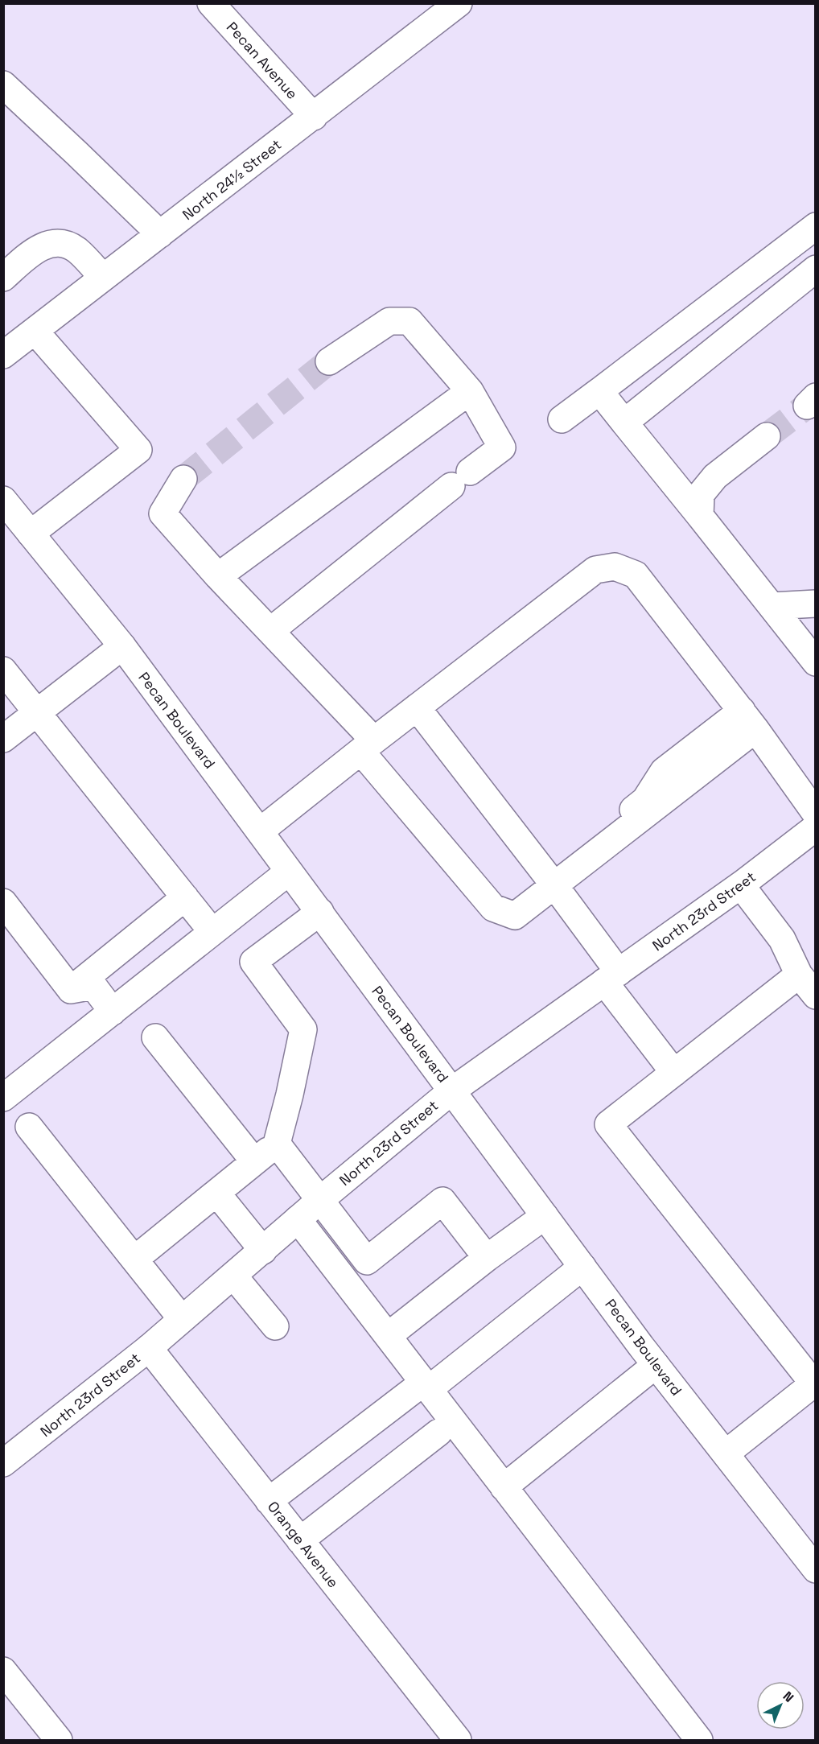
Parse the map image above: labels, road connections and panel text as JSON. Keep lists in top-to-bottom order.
{
  "streets": {
    "main road": [
      "Pecan Avenue",
      "North 24½ Street",
      "Pecan Boulevard",
      "North 23rd Street",
      "Orange Avenue"
    ]
  },
  "crossings": [
    ["Pecan Avenue", "North 24½ Street"],
    ["Pecan Boulevard", "North 23rd Street"],
    ["North 23rd Street", "Orange Avenue"]
  ],
  "north": "top right"
}
